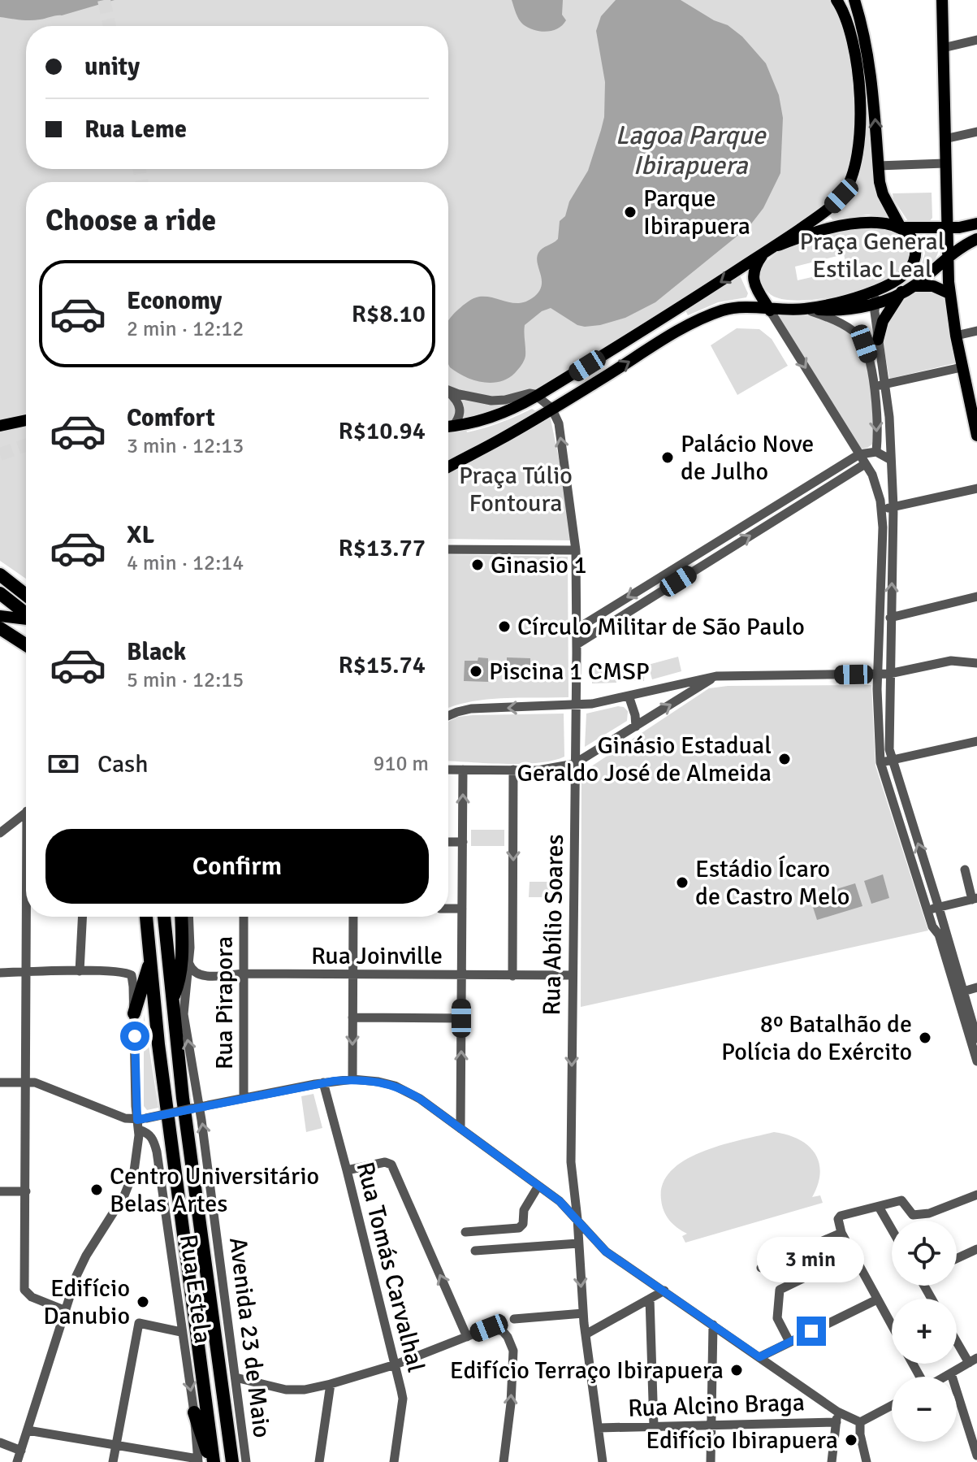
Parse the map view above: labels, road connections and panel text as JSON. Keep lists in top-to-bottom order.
{
  "streets": {
    "street": [
      "Rua Abílio Soares",
      "Rua Joinville",
      "Rua Pirapora",
      "Rua Tomás Carvalhal",
      "Rua Estela",
      "Avenida 23 de Maio",
      "Rua Alcino Braga"
    ]
  },
  "crossings": [
    ["Rua Abílio Soares", "Rua Joinville"],
    ["Rua Abílio Soares", "Rua Alcino Braga"],
    ["Rua Joinville", "Rua Pirapora"],
    ["Rua Joinville", "Avenida 23 de Maio"]
  ],
  "one_way": ["Avenida 23 de Maio"],
  "water": ["Lagoa Parque Ibirapuera"],
  "parks": ["Praça General Estilac Leal", "Praça Túlio Fontoura"],
  "places": [
    "Parque Ibirapuera",
    "Palácio Nove de Julho",
    "Ginasio 1",
    "Círculo Militar de São Paulo",
    "Piscina 1 CMSP",
    "Ginásio Estadual Geraldo José de Almeida",
    "Estádio Ícaro de Castro Melo",
    "8º Batalhão de Polícia do Exército",
    "Centro Universitário Belas Artes",
    "Edifício Danubio",
    "Edifício Terraço Ibirapuera",
    "Edifício Ibirapuera"
  ],
  "page": {
    "banner": ["unity", "Rua Leme"],
    "heading": "Choose a ride",
    "list": [
      {
        "name": "Economy",
        "note": "2 min · 12:12",
        "value": "R$8.10"
      },
      {
        "name": "Comfort",
        "note": "3 min · 12:13",
        "value": "R$10.94"
      },
      {
        "name": "XL",
        "note": "4 min · 12:14",
        "value": "R$13.77"
      },
      {
        "name": "Black",
        "note": "5 min · 12:15",
        "value": "R$15.74"
      }
    ],
    "pay": ["Cash", "910 m"],
    "buttons": "Confirm",
    "map_buttons": ["+", "−"],
    "bubble": "3 min"
  }
}
